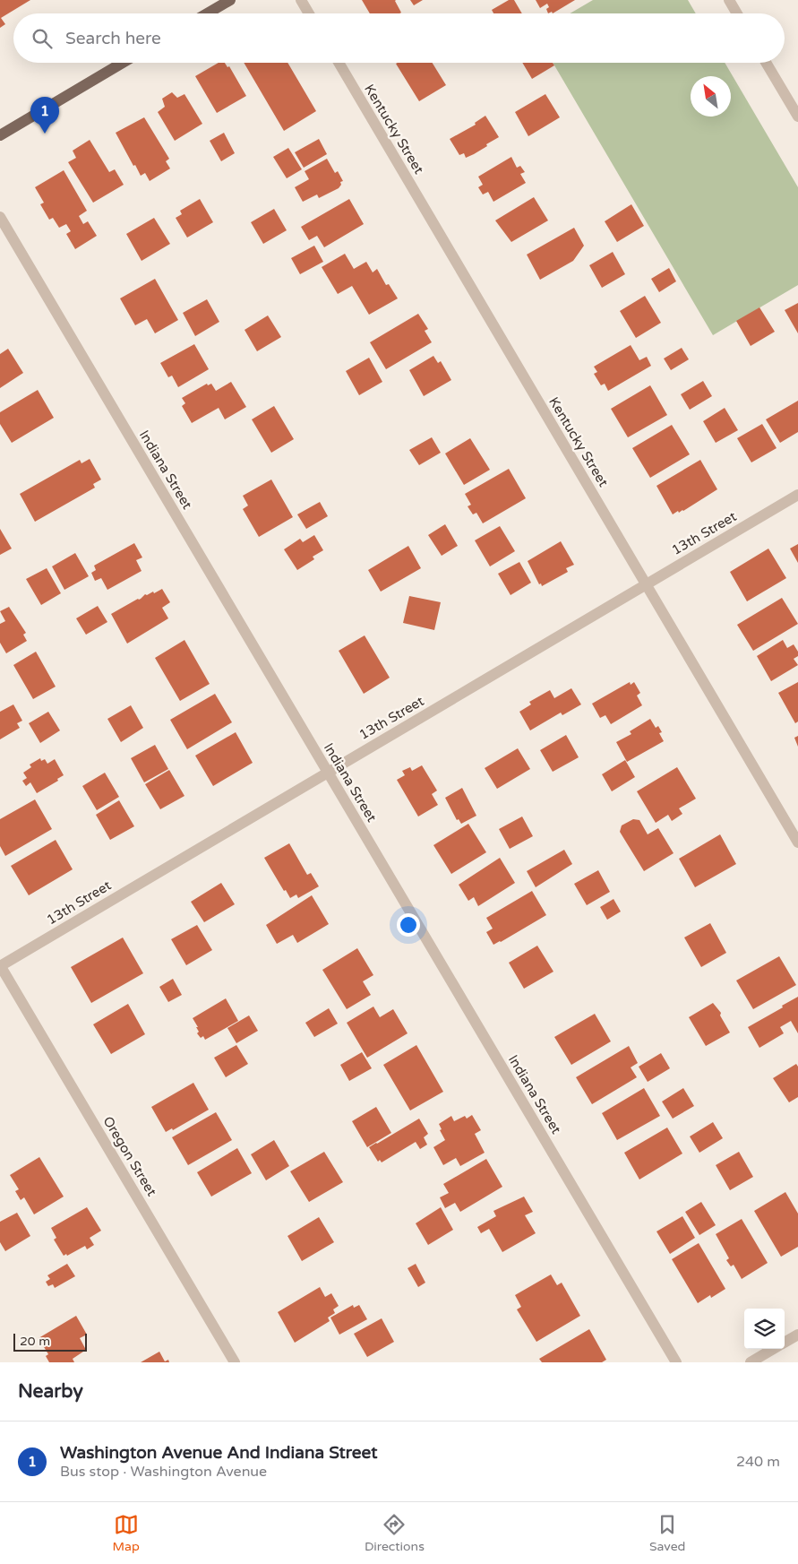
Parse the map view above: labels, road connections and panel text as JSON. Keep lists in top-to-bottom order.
{
  "streets": {
    "street": [
      "Kentucky Street",
      "Indiana Street",
      "13th Street",
      "Oregon Street"
    ]
  },
  "crossings": [
    ["Kentucky Street", "13th Street"],
    ["Indiana Street", "13th Street"],
    ["13th Street", "Oregon Street"]
  ],
  "scale_bar": "20 m",
  "north": "top left",
  "page": {
    "search": "Search here",
    "pins": "1",
    "scale": "20 m",
    "heading": "Nearby",
    "list": [
      {
        "mark": "1",
        "name": "Washington Avenue And Indiana Street",
        "note": "Bus stop · Washington Avenue",
        "value": "240 m"
      }
    ],
    "nav": ["Map", "Directions", "Saved"]
  }
}
